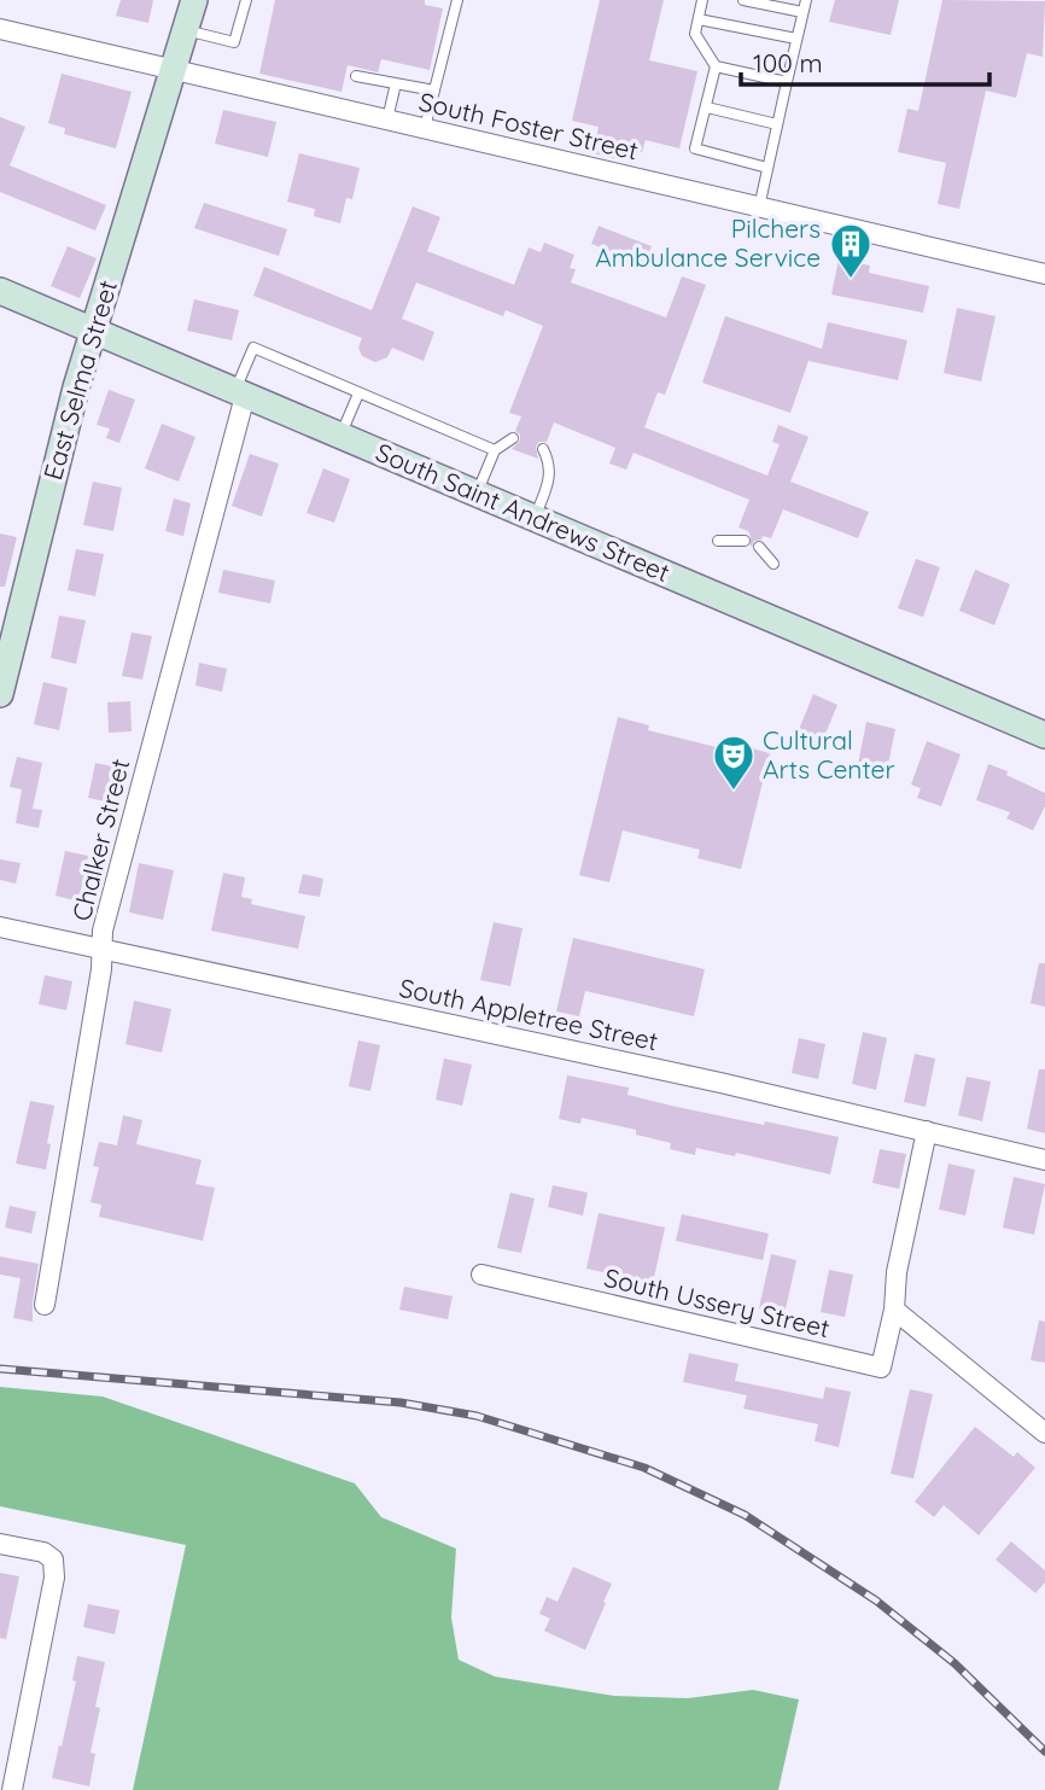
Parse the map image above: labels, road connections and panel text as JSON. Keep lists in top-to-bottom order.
{
  "streets": {
    "street": [
      "South Foster Street",
      "East Selma Street",
      "South Saint Andrews Street",
      "Chalker Street",
      "South Appletree Street",
      "South Ussery Street"
    ]
  },
  "crossings": [
    ["South Foster Street", "East Selma Street"],
    ["East Selma Street", "South Saint Andrews Street"],
    ["South Saint Andrews Street", "Chalker Street"],
    ["Chalker Street", "South Appletree Street"],
    ["South Appletree Street", "South Ussery Street"]
  ],
  "places": {
    "building": ["Pilchers Ambulance Service"],
    "theatre": ["Cultural Arts Center"]
  },
  "scale_bar": "100 m"
}
